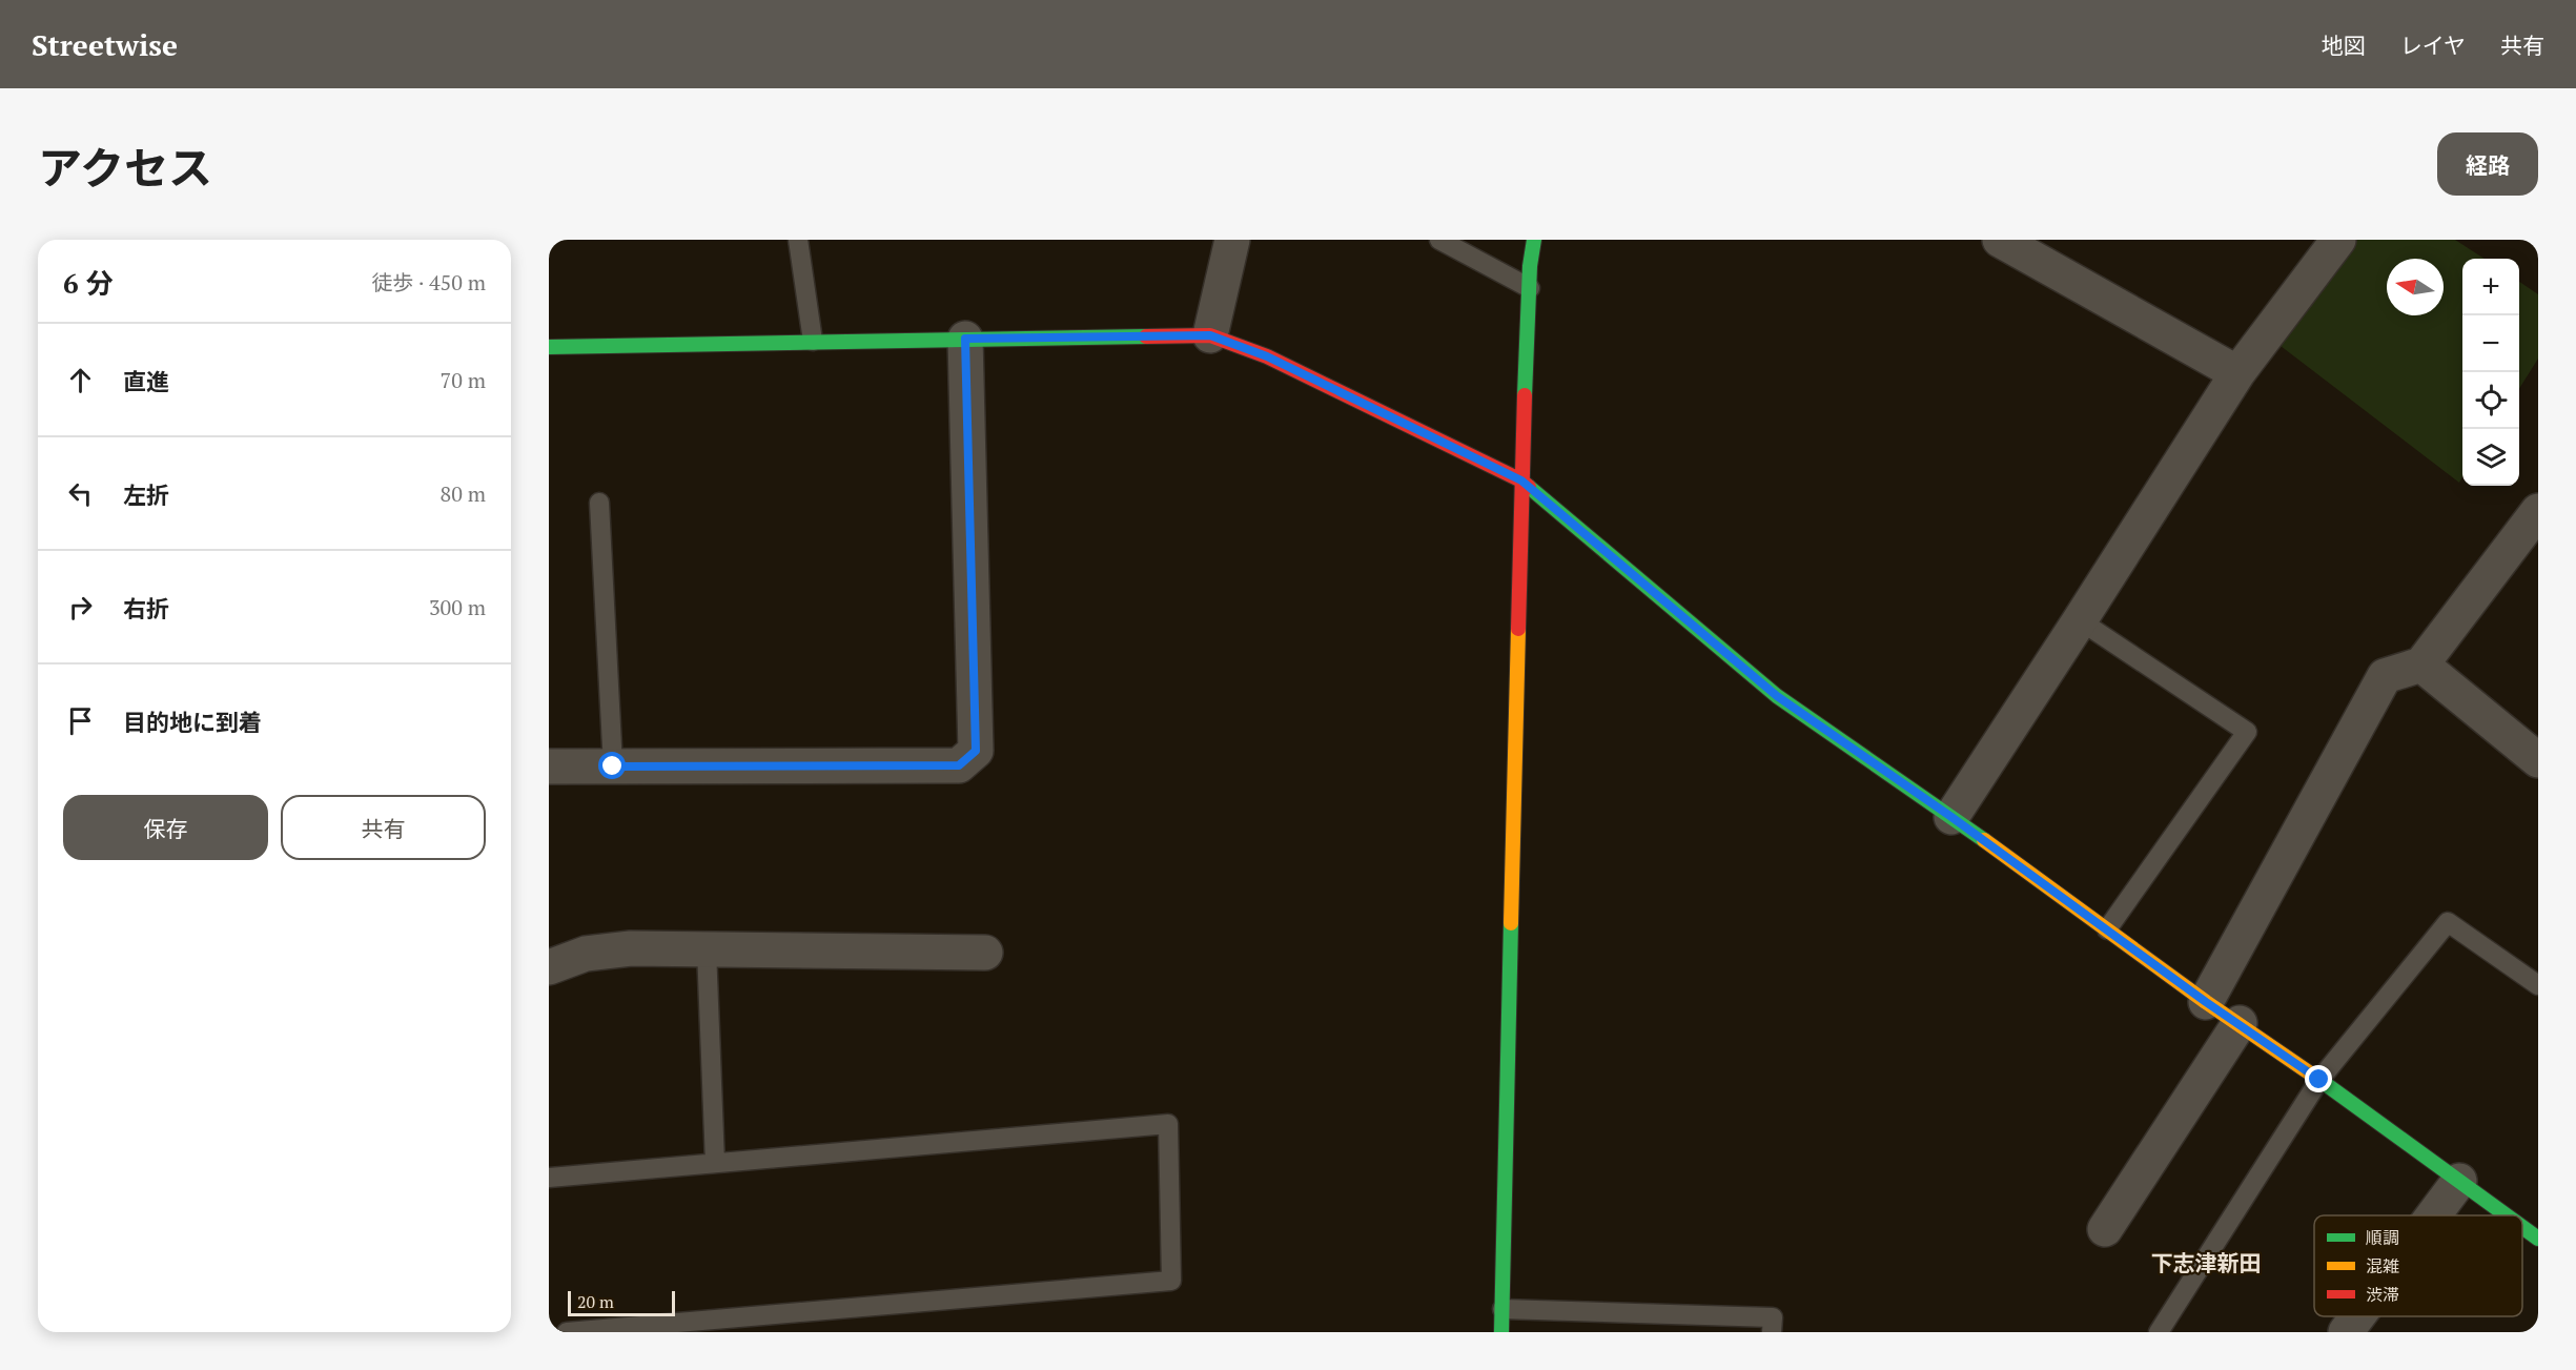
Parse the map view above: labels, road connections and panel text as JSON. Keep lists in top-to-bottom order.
{
  "districts": ["下志津新田"],
  "legend": ["順調", "混雑", "渋滞"],
  "scale_bar": "20 m",
  "north": "left",
  "page": {
    "header": "Streetwise",
    "nav": ["地図", "レイヤ", "共有"],
    "title": "アクセス",
    "buttons": [
      "経路",
      ["保存", "共有"]
    ],
    "heading": ["6 分", "徒歩 · 450 m"],
    "map_buttons": ["+", "−"],
    "list": [
      ["直進", "70 m"],
      ["左折", "80 m"],
      ["右折", "300 m"],
      "目的地に到着"
    ],
    "scale": "20 m"
  }
}
